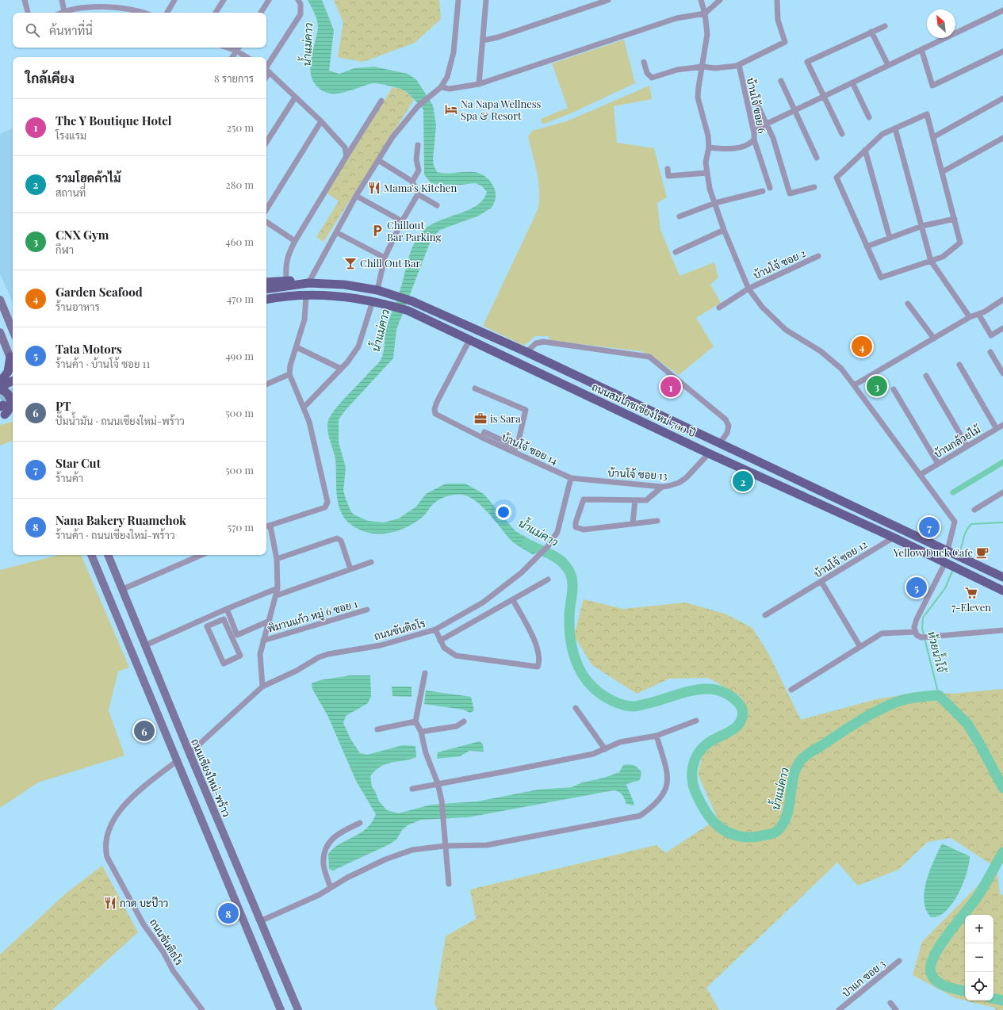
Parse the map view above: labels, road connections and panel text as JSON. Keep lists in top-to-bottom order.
{
  "streets": {
    "main road": ["ถนนสมโภชเชียงใหม่ 700 ปี", "ถนนเชียงใหม่-พร้าว"],
    "street": [
      "บ้านโจ้ ซอย 6",
      "บ้านโจ้ ซอย 2",
      "บ้านกล้วยไม้",
      "บ้านโจ้ ซอย 14",
      "บ้านโจ้ ซอย 13",
      "บ้านโจ้ ซอย 12",
      "พิมานแก้ว หมู่ 6 ซอย 1",
      "ถนนขันติธโร",
      "ป่าแก ซอย 3"
    ]
  },
  "crossings": [
    ["ถนนสมโภชเชียงใหม่ 700 ปี", "บ้านโจ้ ซอย 14"],
    ["ถนนสมโภชเชียงใหม่ 700 ปี", "บ้านโจ้ ซอย 13"],
    ["ถนนสมโภชเชียงใหม่ 700 ปี", "บ้านโจ้ ซอย 12"],
    ["บ้านโจ้ ซอย 14", "บ้านโจ้ ซอย 13"],
    ["บ้านโจ้ ซอย 14", "ถนนขันติธโร"],
    ["บ้านโจ้ ซอย 13", "ถนนขันติธโร"],
    ["ถนนขันติธโร", "ถนนเชียงใหม่-พร้าว"]
  ],
  "water": ["น้ำแม่คาว", "ห้วยน้ำโจ้"],
  "places": {
    "hotel": ["Na Napa Wellness Spa & Resort"],
    "restaurant": ["Mama's Kitchen", "กาด บะป๊าว"],
    "parking": ["Chillout Bar Parking"],
    "bar": ["Chill Out Bar"],
    "office": ["is Sara"],
    "cafe": ["Yellow Duck Cafe"],
    "supermarket": ["7-Eleven"]
  },
  "north": "top left",
  "page": {
    "search": "ค้นหาที่นี่",
    "heading": ["ใกล้เคียง", "8 รายการ"],
    "list": [
      {
        "mark": "1",
        "name": "The Y Boutique Hotel",
        "note": "โรงแรม",
        "value": "250 m"
      },
      {
        "mark": "2",
        "name": "รวมโฮคค้าไม้",
        "note": "สถานที่",
        "value": "280 m"
      },
      {
        "mark": "3",
        "name": "CNX Gym",
        "note": "กีฬา",
        "value": "460 m"
      },
      {
        "mark": "4",
        "name": "Garden Seafood",
        "note": "ร้านอาหาร",
        "value": "470 m"
      },
      {
        "mark": "5",
        "name": "Tata Motors",
        "note": "ร้านค้า · บ้านโจ้ ซอย 11",
        "value": "490 m"
      },
      {
        "mark": "6",
        "name": "PT",
        "note": "ปั๊มน้ำมัน · ถนนเชียงใหม่-พร้าว",
        "value": "500 m"
      },
      {
        "mark": "7",
        "name": "Star Cut",
        "note": "ร้านค้า",
        "value": "500 m"
      },
      {
        "mark": "8",
        "name": "Nana Bakery Ruamchok",
        "note": "ร้านค้า · ถนนเชียงใหม่-พร้าว",
        "value": "570 m"
      }
    ],
    "pins": [
      "4",
      "3",
      "1",
      "2",
      "7",
      "5",
      "6",
      "8"
    ],
    "map_buttons": ["+", "−"]
  }
}
